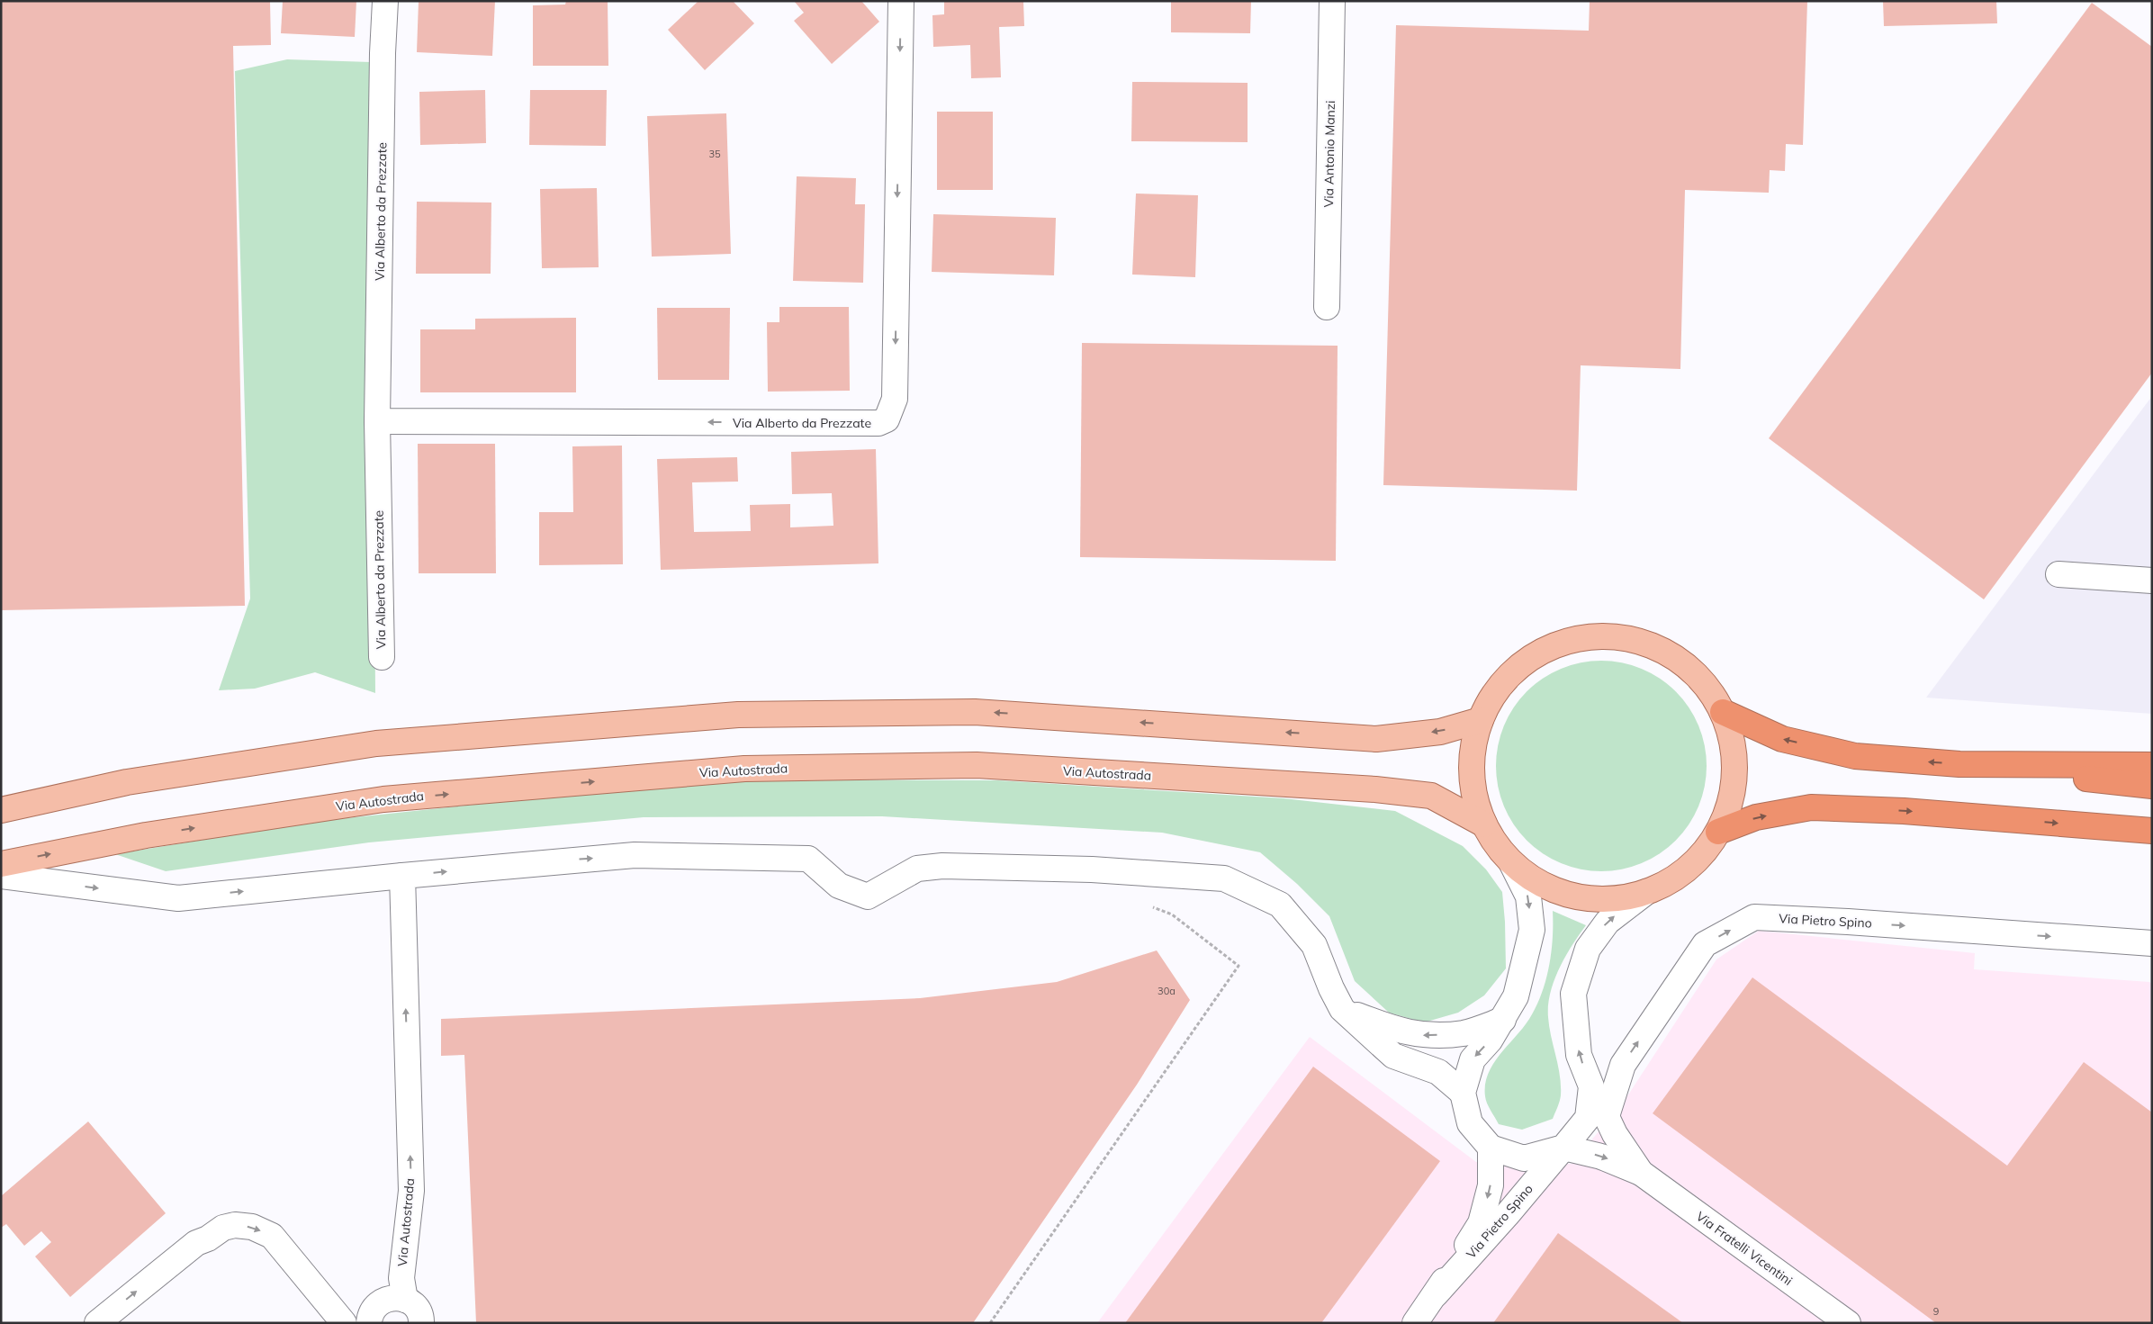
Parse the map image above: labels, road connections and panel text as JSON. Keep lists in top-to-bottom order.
{
  "streets": {
    "main road": ["Via Autostrada"],
    "street": [
      "Via Antonio Manzi",
      "Via Alberto da Prezzate",
      "Via Pietro Spino",
      "Via Fratelli Vicentini"
    ]
  },
  "crossings": [
    ["Via Pietro Spino", "Via Fratelli Vicentini"]
  ],
  "house_numbers": ["35", "30a", "9"]
}
